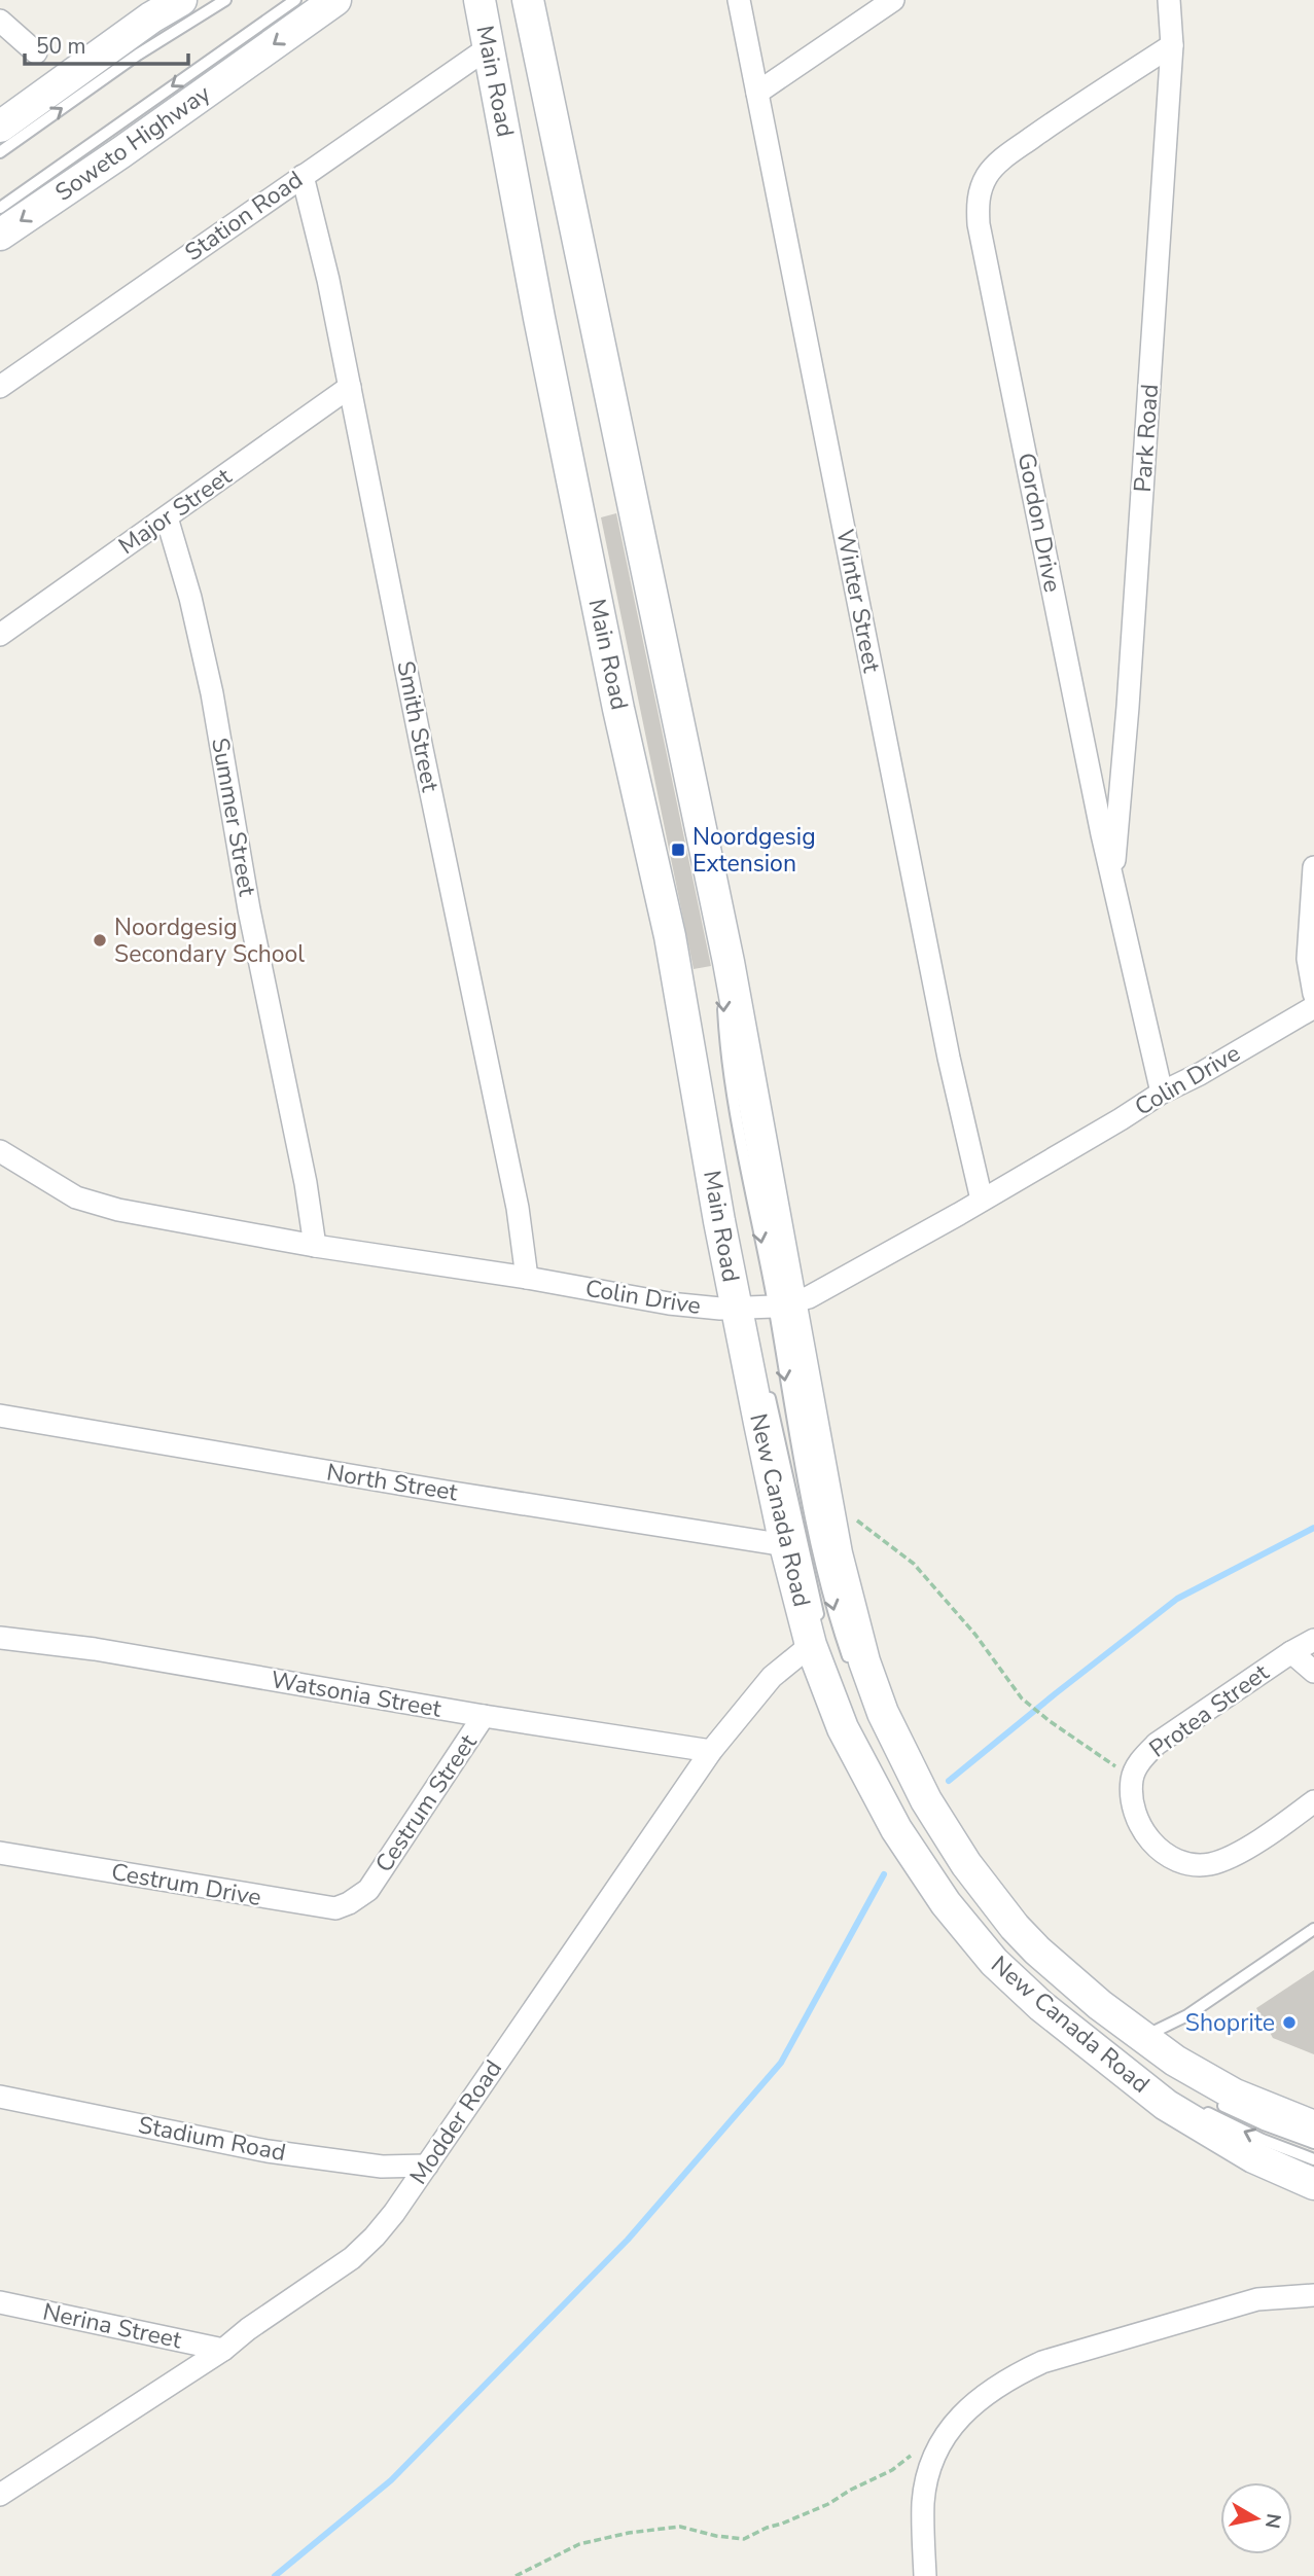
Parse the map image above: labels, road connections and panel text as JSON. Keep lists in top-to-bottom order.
{
  "streets": {
    "main road": ["Main Road", "Soweto Highway", "New Canada Road"],
    "street": [
      "Station Road",
      "Park Road",
      "Major Street",
      "Gordon Drive",
      "Winter Street",
      "Smith Street",
      "Summer Street",
      "Colin Drive",
      "North Street",
      "Watsonia Street",
      "Protea Street",
      "Cestrum Street",
      "Cestrum Drive",
      "Modder Road",
      "Stadium Road",
      "Nerina Street"
    ]
  },
  "crossings": [
    ["Main Road", "Station Road"],
    ["Main Road", "Colin Drive"],
    ["Main Road", "New Canada Road"],
    ["Station Road", "Smith Street"],
    ["Park Road", "Gordon Drive"],
    ["Major Street", "Smith Street"],
    ["Major Street", "Summer Street"],
    ["Gordon Drive", "Colin Drive"],
    ["Winter Street", "Colin Drive"],
    ["Smith Street", "Colin Drive"],
    ["Summer Street", "Colin Drive"],
    ["Colin Drive", "New Canada Road"],
    ["North Street", "New Canada Road"],
    ["New Canada Road", "Modder Road"],
    ["Watsonia Street", "Cestrum Street"],
    ["Watsonia Street", "Modder Road"],
    ["Cestrum Street", "Cestrum Drive"],
    ["Modder Road", "Stadium Road"],
    ["Modder Road", "Nerina Street"]
  ],
  "places": {
    "transit": ["Noordgesig Extension"],
    "other": ["Noordgesig Secondary School", "Shoprite"]
  },
  "scale_bar": "50 m",
  "north": "right"
}
